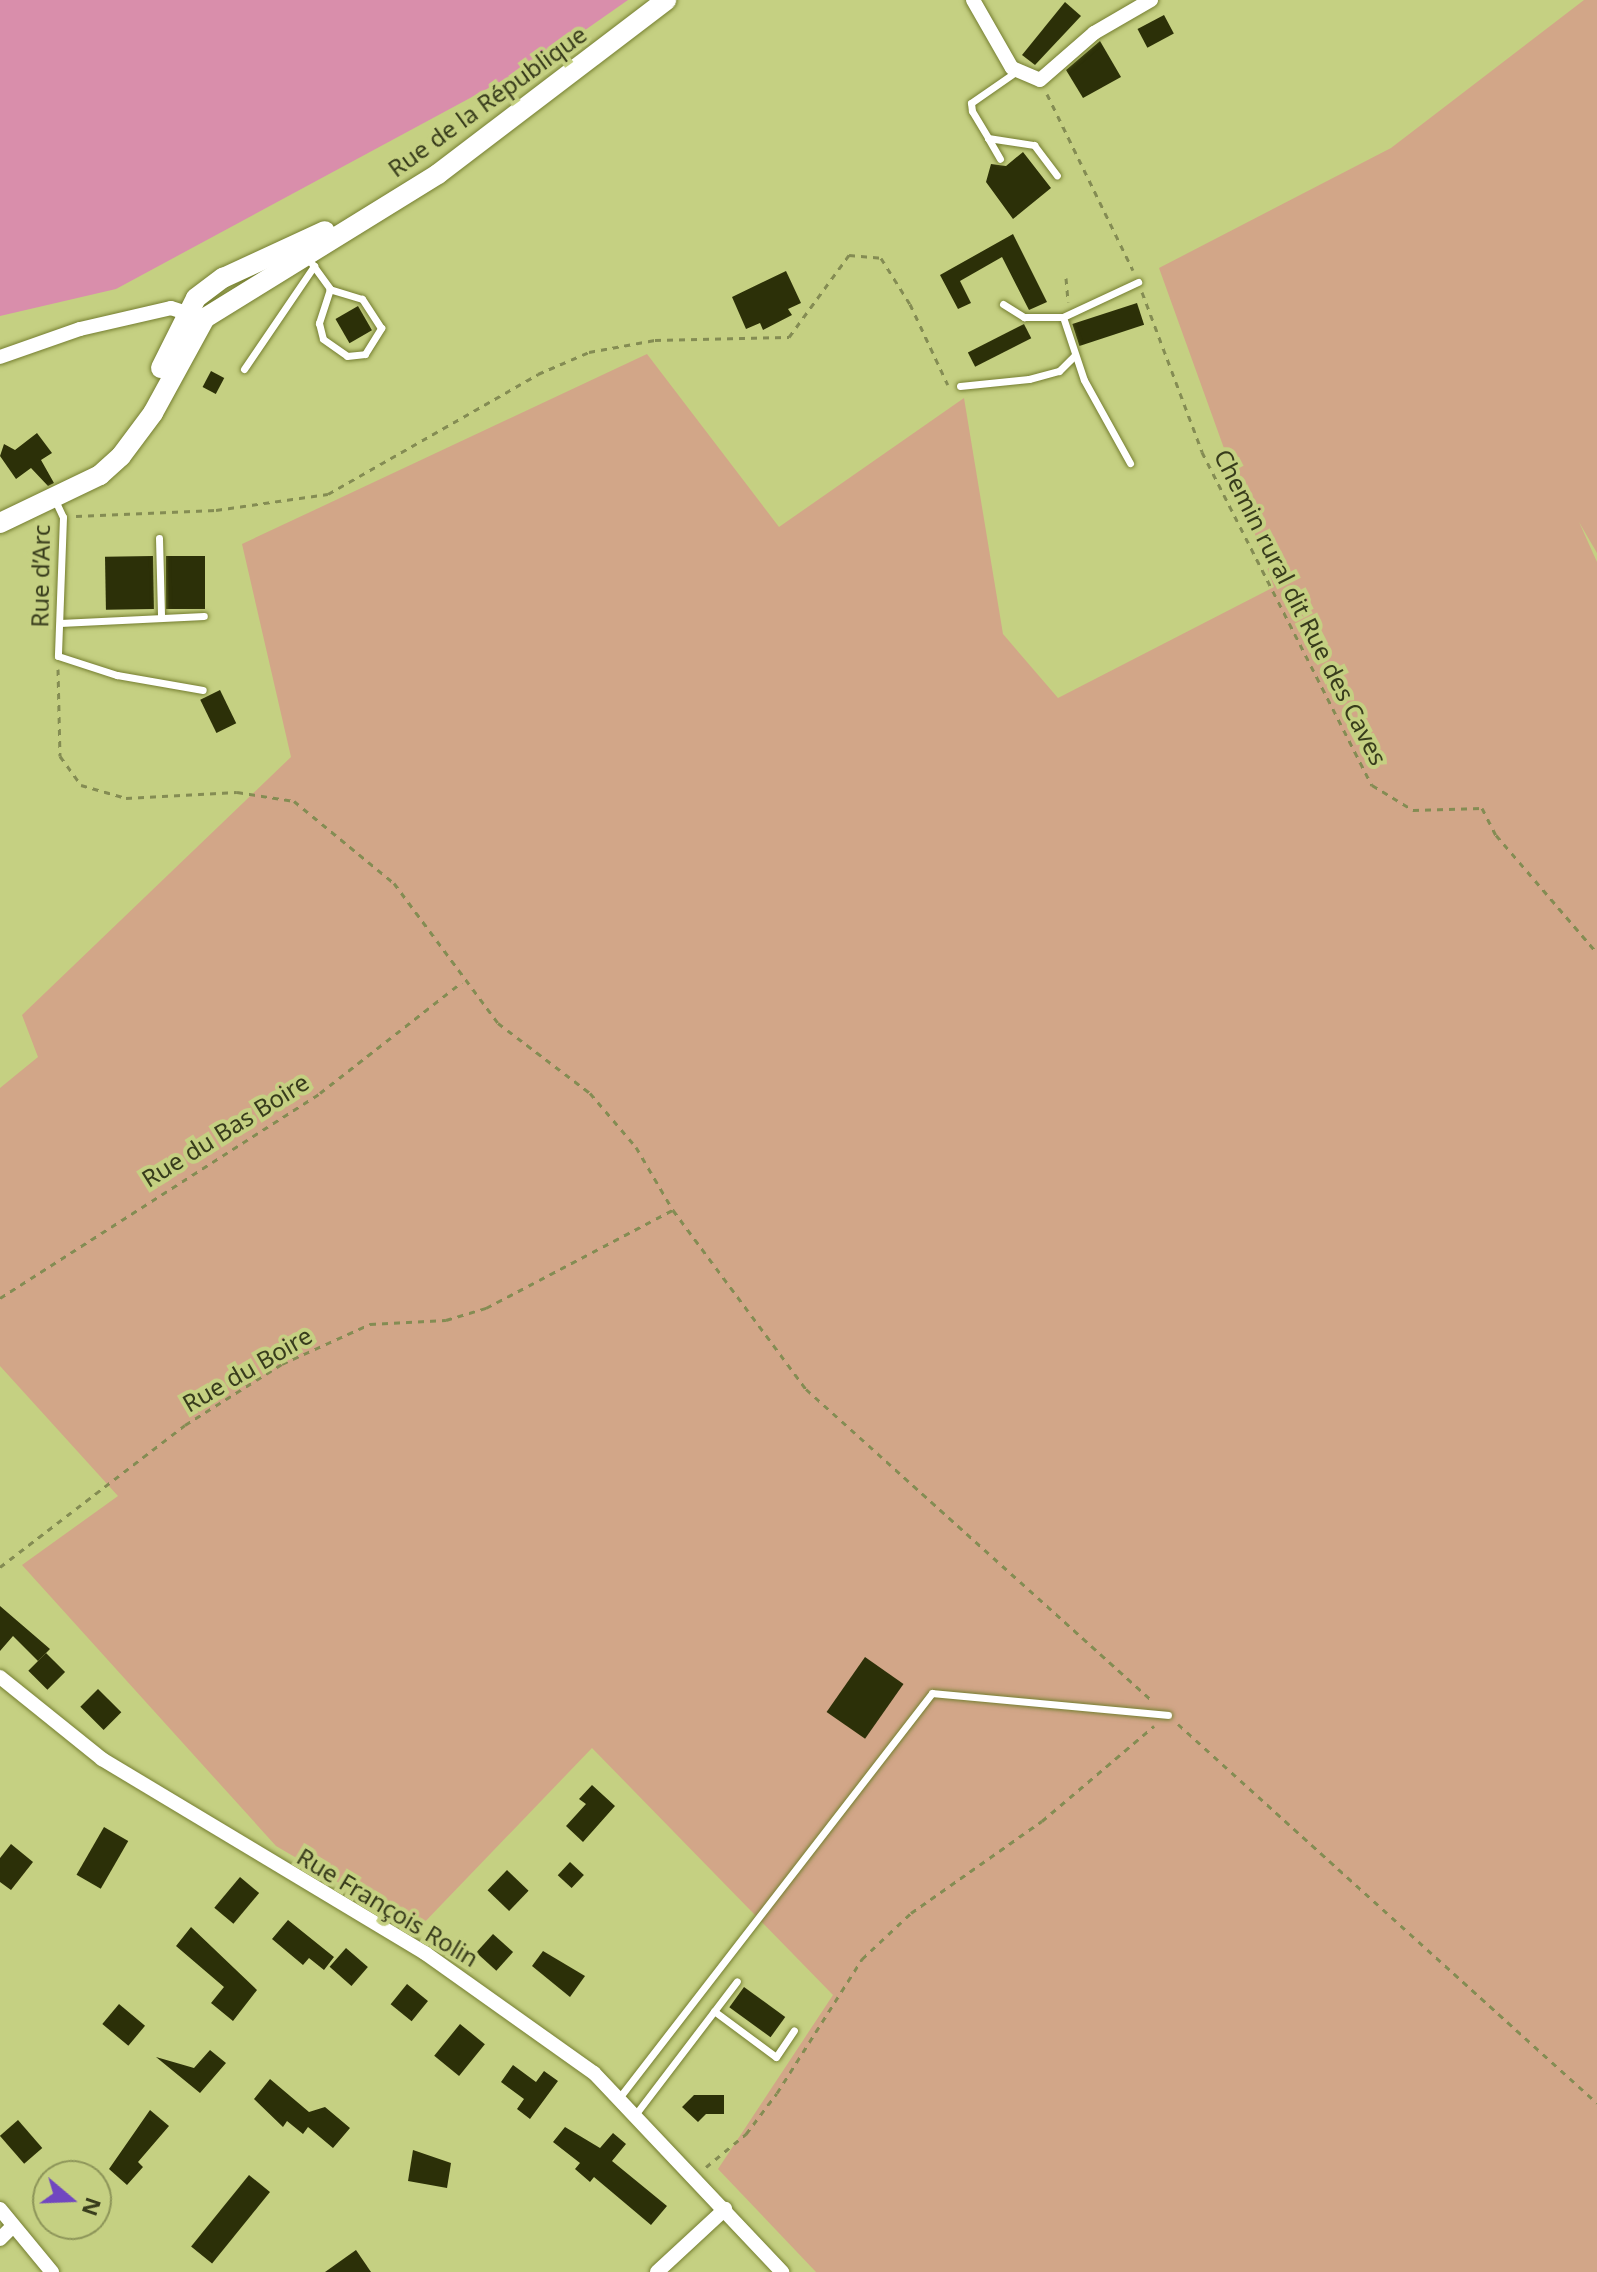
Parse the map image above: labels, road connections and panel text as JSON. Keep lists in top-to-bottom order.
{
  "streets": {
    "main road": ["Rue de la République"],
    "street": ["Rue François Rolin"],
    "lane": ["Rue d’Arc"],
    "path": ["Chemin rural dit Rue des Caves", "Rue du Bas Boire", "Rue du Boire"]
  },
  "crossings": [
    ["Rue de la République", "Rue d’Arc"]
  ],
  "north": "right"
}
